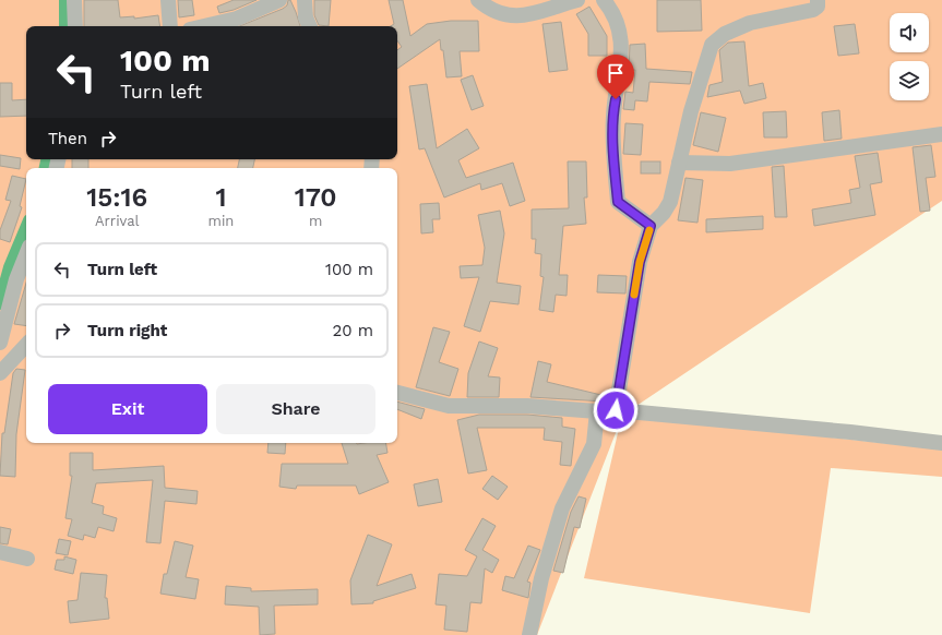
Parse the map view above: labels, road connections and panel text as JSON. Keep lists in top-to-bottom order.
{
  "page": {
    "turn": ["100 m", "Turn left"],
    "then": "Then",
    "eta": [
      "15:16",
      "Arrival",
      "1",
      "min",
      "170",
      "m"
    ],
    "list": [
      {
        "name": "Turn left",
        "value": "100 m"
      },
      {
        "name": "Turn right",
        "value": "20 m"
      }
    ],
    "buttons": ["Exit", "Share"]
  }
}
